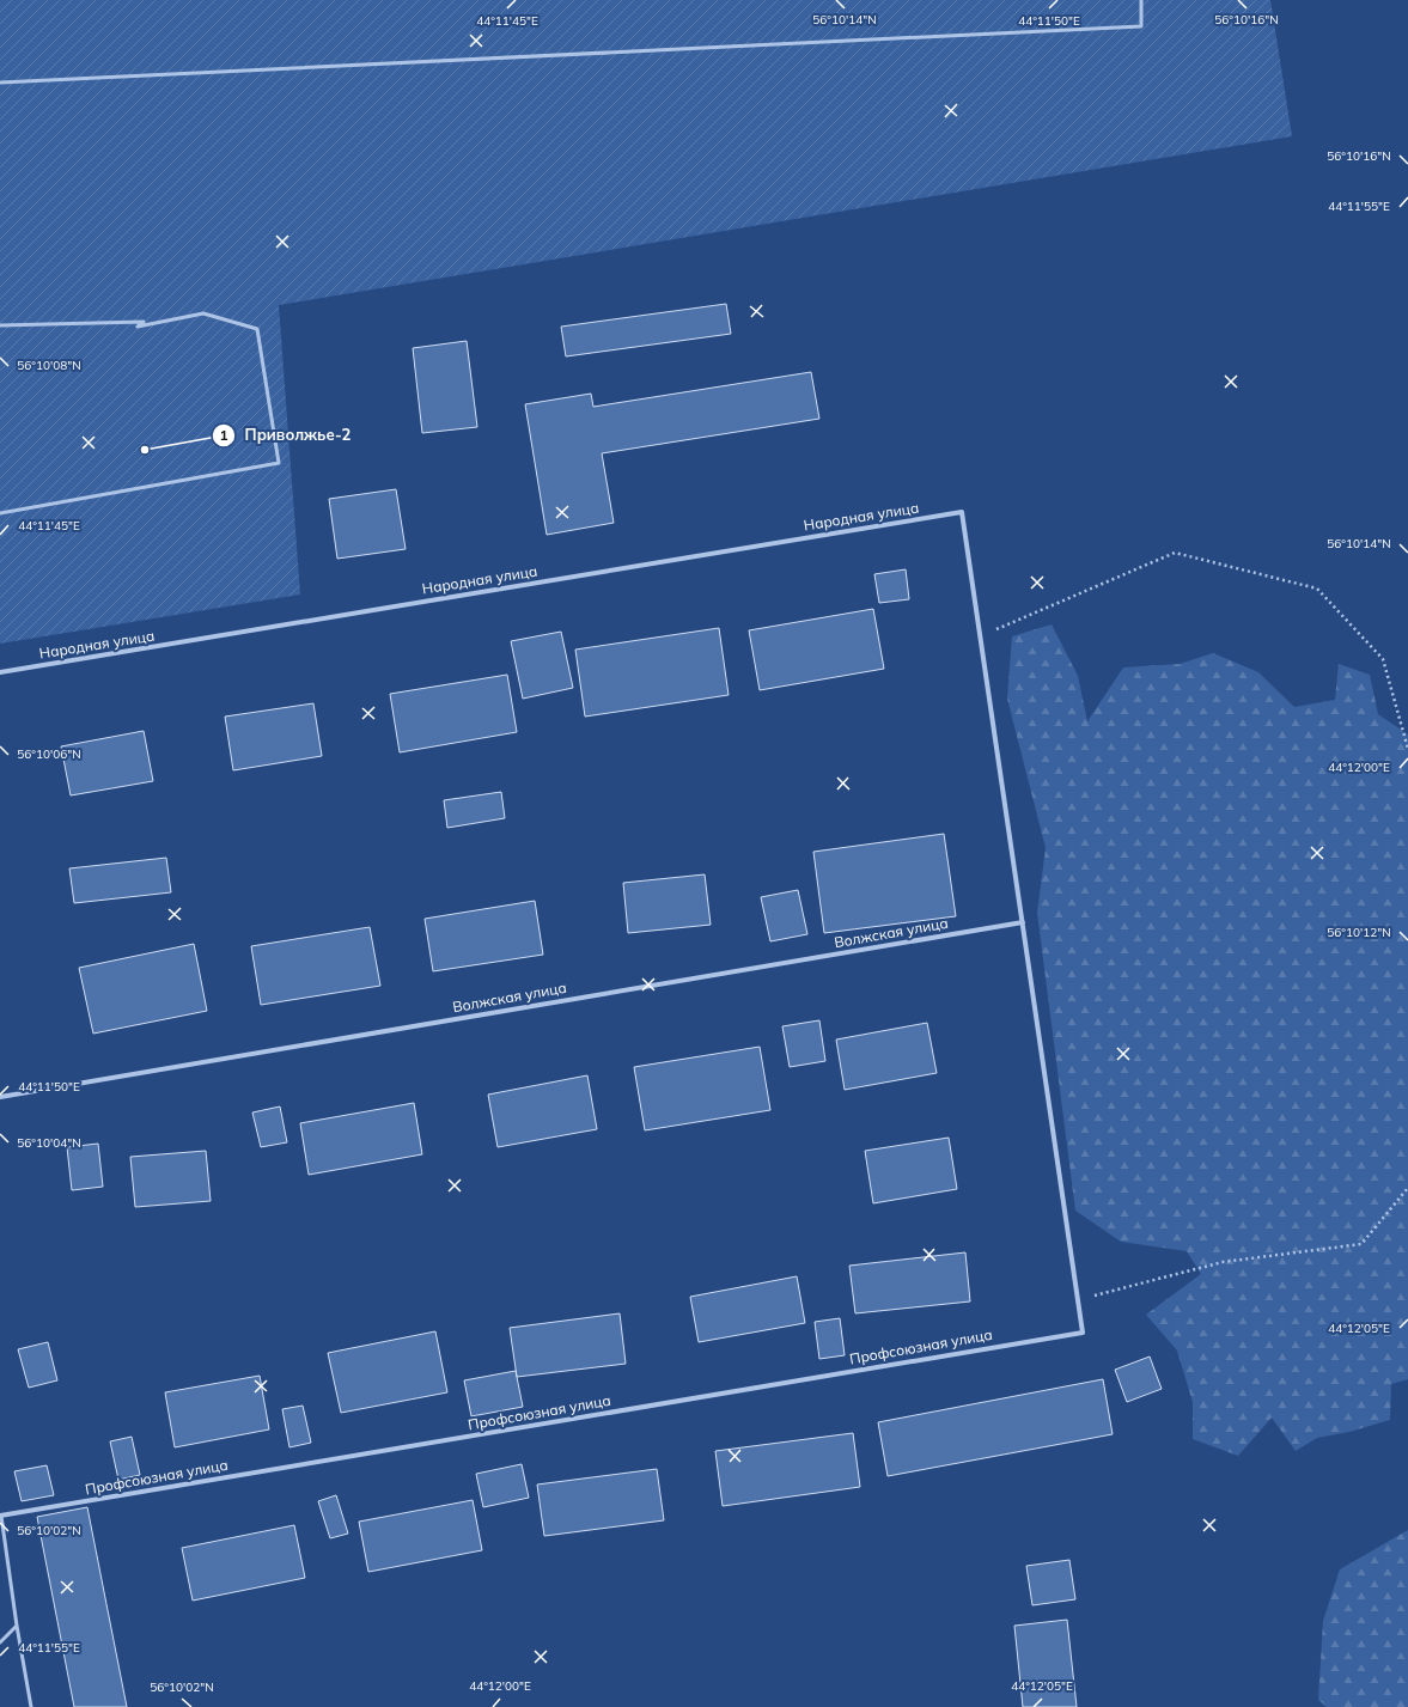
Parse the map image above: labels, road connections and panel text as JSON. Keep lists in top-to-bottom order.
{
  "streets": {
    "street": ["Народная улица", "Волжская улица", "Профсоюзная улица"]
  },
  "places": ["Приволжье-2"],
  "coordinates": [
    "56°10'16\"N",
    "56°10'14\"N",
    "44°11'45\"E",
    "44°11'50\"E",
    "44°11'55\"E",
    "56°10'08\"N",
    "56°10'06\"N",
    "44°12'00\"E",
    "56°10'12\"N",
    "56°10'04\"N",
    "44°12'05\"E",
    "56°10'02\"N"
  ]
}
